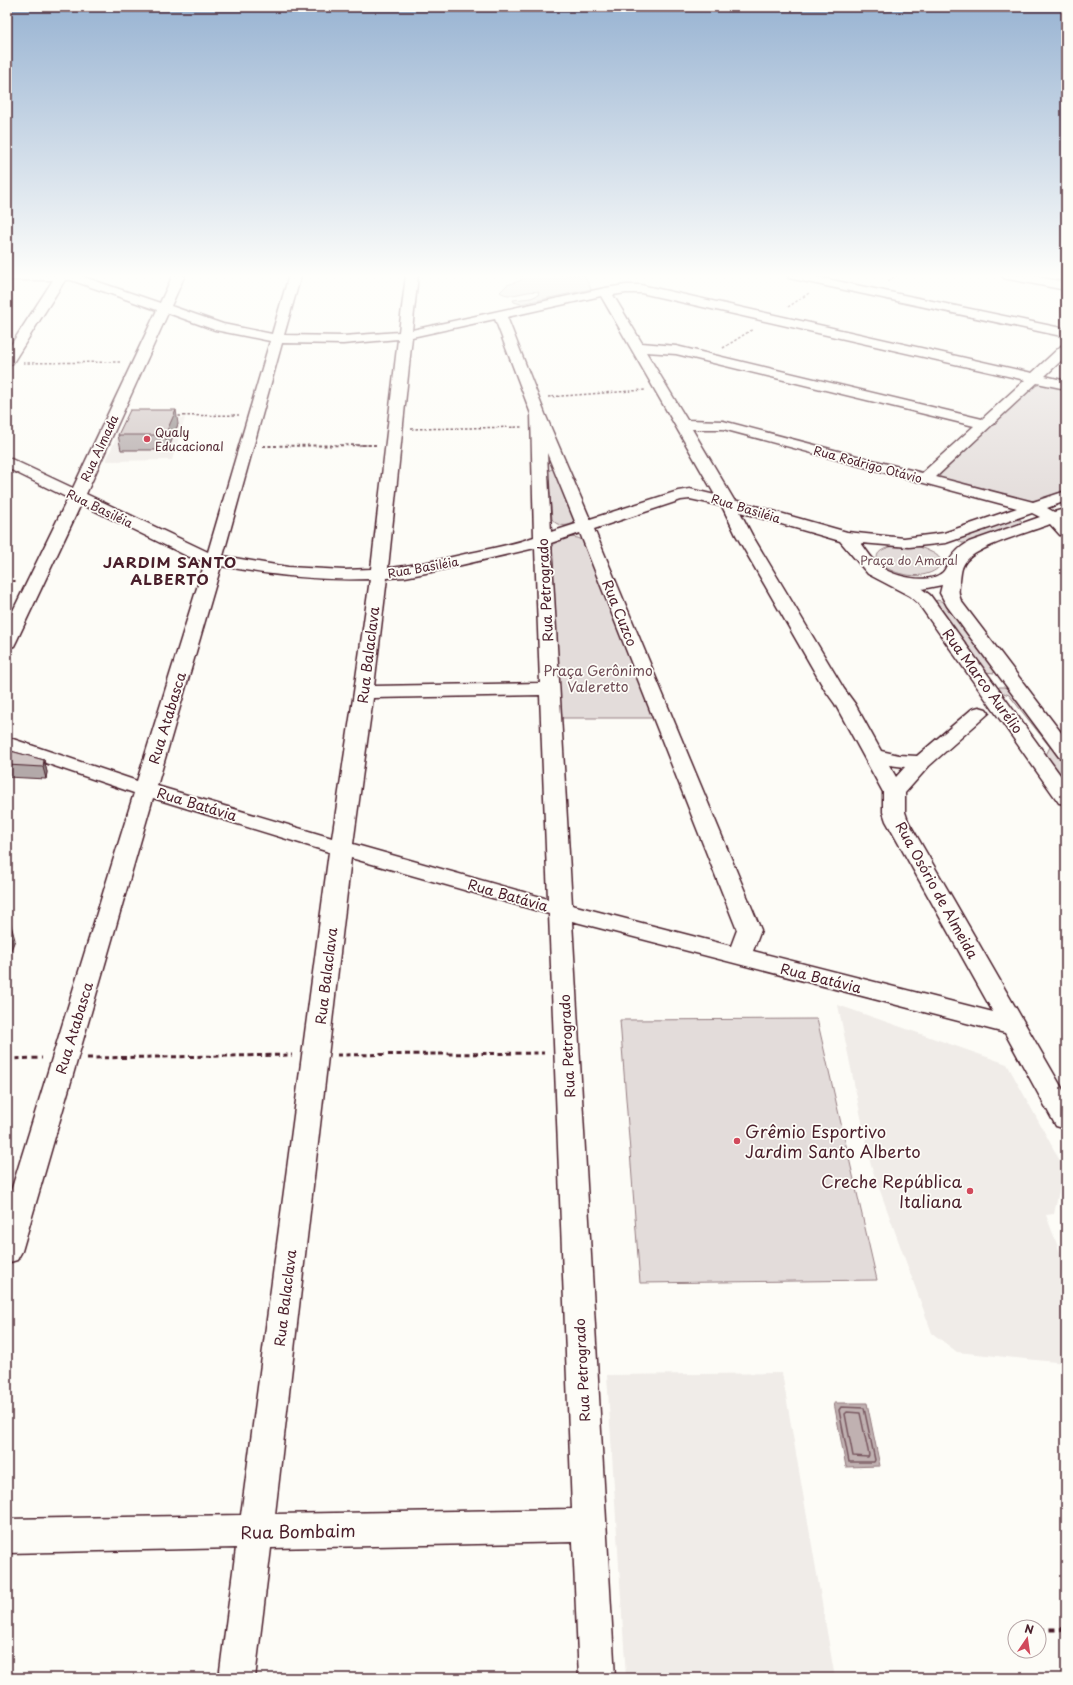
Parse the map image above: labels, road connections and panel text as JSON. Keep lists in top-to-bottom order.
{
  "streets": {
    "street": [
      "Rua Almada",
      "Rua Rodrigo Otávio",
      "Rua Basiléia",
      "Rua Petrogrado",
      "Rua Cuzco",
      "Rua Balaclava",
      "Rua Marco Aurélio",
      "Rua Atabasca",
      "Rua Batávia",
      "Rua Osório de Almeida",
      "Rua Bombaim"
    ]
  },
  "crossings": [
    ["Rua Almada", "Rua Basiléia"],
    ["Rua Rodrigo Otávio", "Rua Osório de Almeida"],
    ["Rua Basiléia", "Rua Petrogrado"],
    ["Rua Basiléia", "Rua Cuzco"],
    ["Rua Basiléia", "Rua Balaclava"],
    ["Rua Basiléia", "Rua Atabasca"],
    ["Rua Basiléia", "Rua Osório de Almeida"],
    ["Rua Petrogrado", "Rua Cuzco"],
    ["Rua Petrogrado", "Rua Batávia"],
    ["Rua Petrogrado", "Rua Bombaim"],
    ["Rua Cuzco", "Rua Batávia"],
    ["Rua Balaclava", "Rua Batávia"],
    ["Rua Balaclava", "Rua Bombaim"],
    ["Rua Atabasca", "Rua Batávia"],
    ["Rua Batávia", "Rua Osório de Almeida"]
  ],
  "districts": ["JARDIM SANTO ALBERTO"],
  "parks": ["Praça do Amaral", "Praça Gerônimo Valeretto"],
  "places": ["Qualy Educacional", "Grêmio Esportivo Jardim Santo Alberto", "Creche República Italiana"],
  "north": "top"
}
